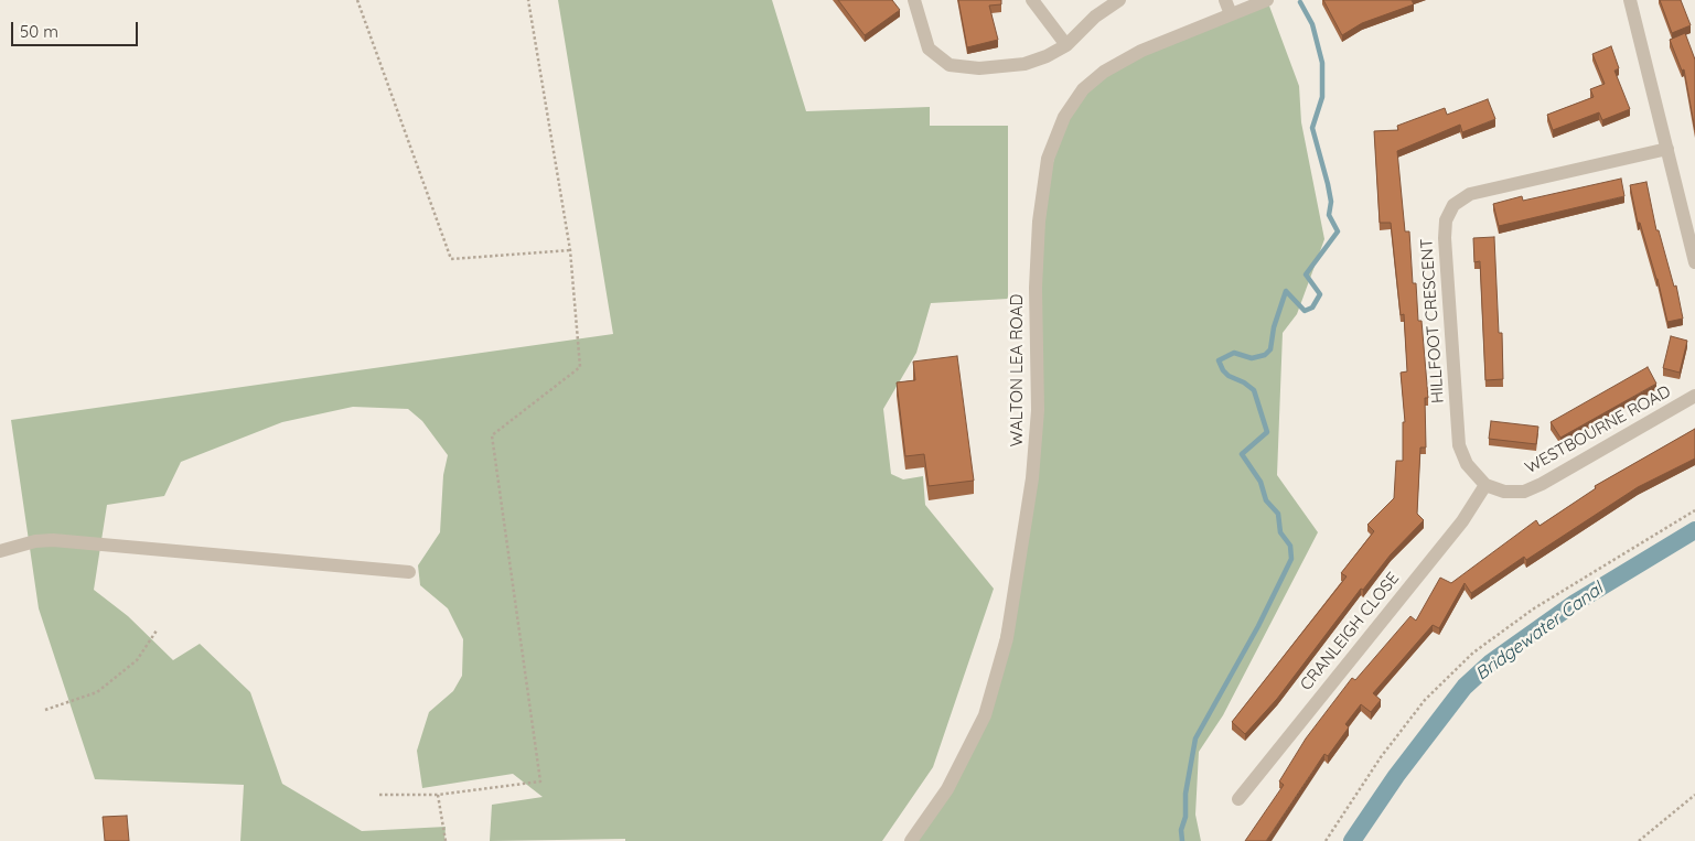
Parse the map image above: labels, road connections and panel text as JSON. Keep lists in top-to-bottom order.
{
  "streets": {
    "street": [
      "HILLFOOT CRESCENT",
      "WALTON LEA ROAD",
      "WESTBOURNE ROAD",
      "CRANLEIGH CLOSE"
    ]
  },
  "crossings": [
    ["HILLFOOT CRESCENT", "WESTBOURNE ROAD"],
    ["HILLFOOT CRESCENT", "CRANLEIGH CLOSE"],
    ["WESTBOURNE ROAD", "CRANLEIGH CLOSE"]
  ],
  "water": ["Bridgewater Canal"],
  "scale_bar": "50 m"
}
